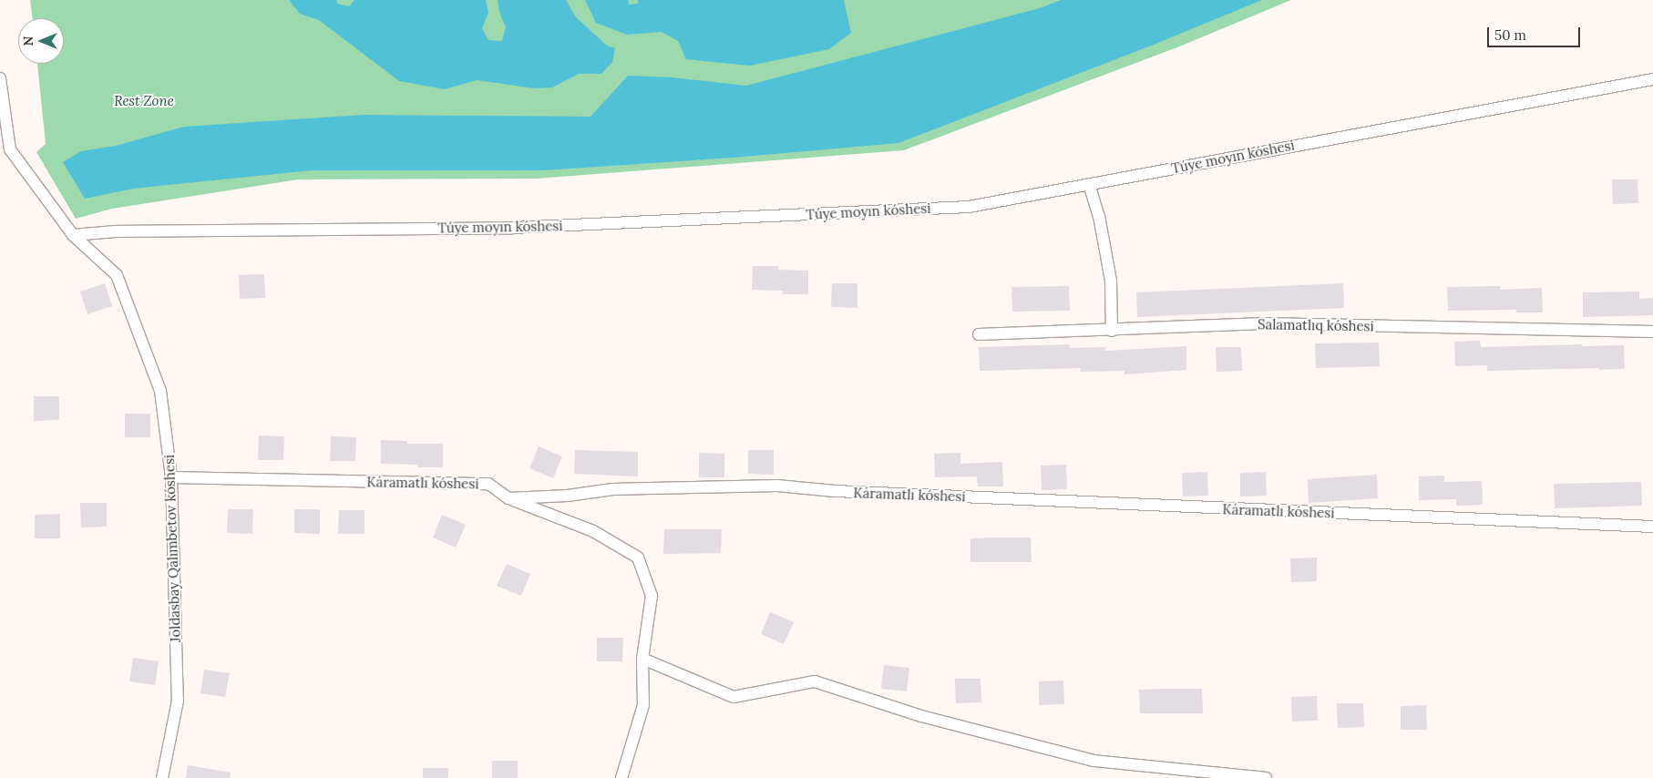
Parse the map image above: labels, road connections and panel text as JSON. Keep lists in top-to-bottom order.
{
  "streets": {
    "street": [
      "Túye moyın kóshesi",
      "Salamatlıq kóshesi",
      "Káramatlı kóshesi",
      "Joldasbay Qalımbetov kóshesi"
    ]
  },
  "crossings": [
    ["Túye moyın kóshesi", "Joldasbay Qalımbetov kóshesi"],
    ["Káramatlı kóshesi", "Joldasbay Qalımbetov kóshesi"]
  ],
  "parks": ["Rest Zone"],
  "scale_bar": "50 m",
  "north": "left"
}
